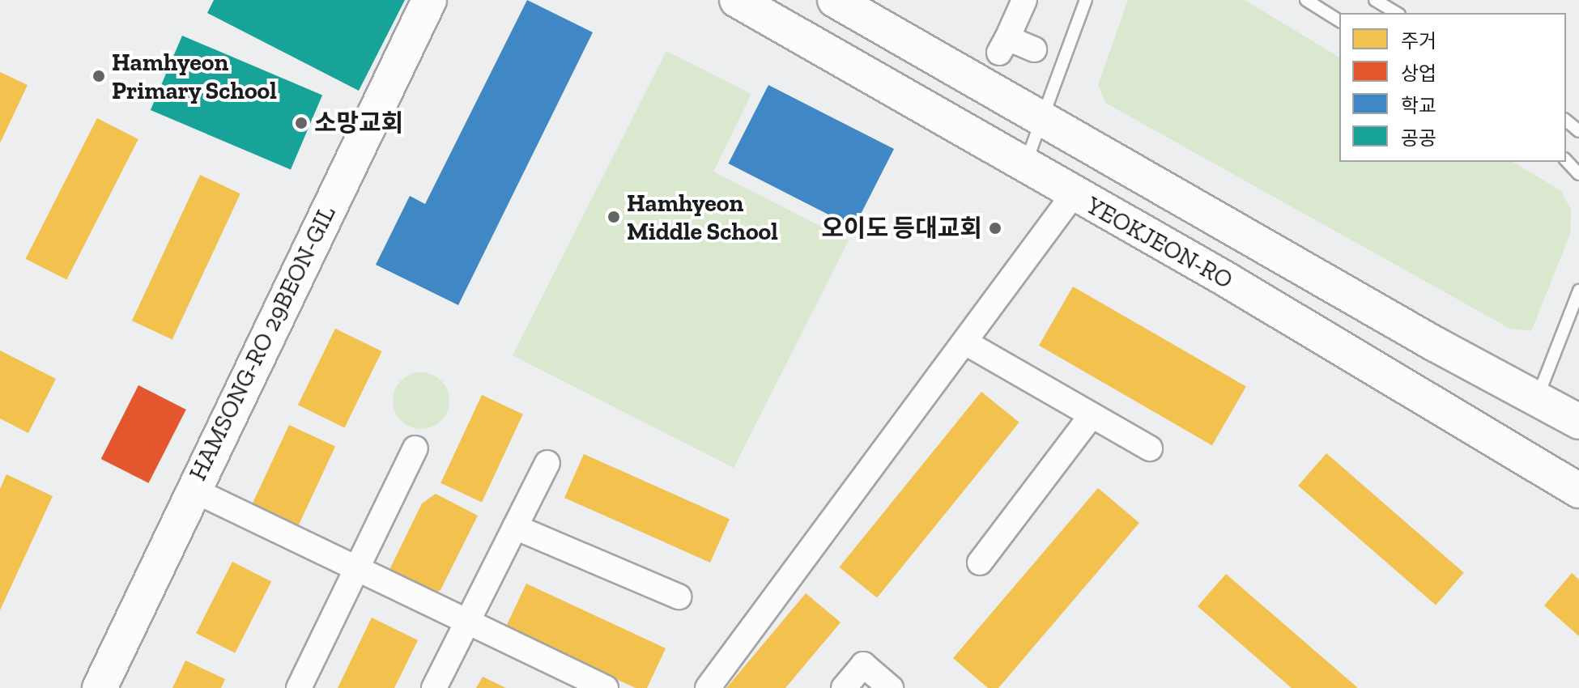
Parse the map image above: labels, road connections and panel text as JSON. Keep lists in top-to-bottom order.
{
  "streets": {
    "main road": ["YEOKJEON-RO", "HAMSONG-RO 29BEON-GIL"]
  },
  "places": [
    "Hamhyeon Primary School",
    "소망교회",
    "Hamhyeon Middle School",
    "오이도 등대교회"
  ],
  "legend": [
    "주거",
    "상업",
    "학교",
    "공공"
  ]
}
